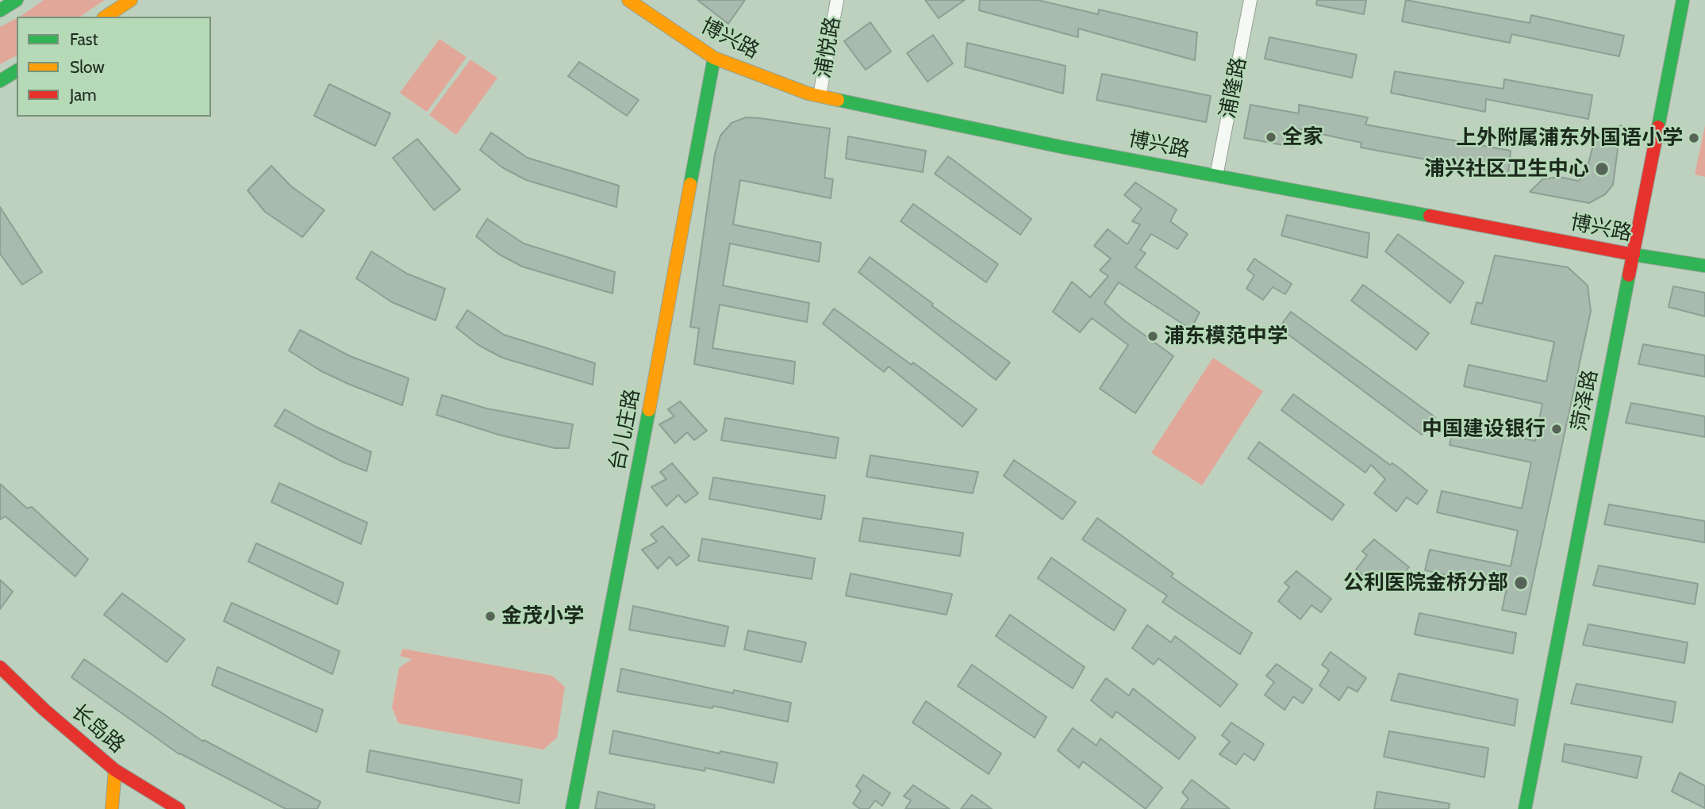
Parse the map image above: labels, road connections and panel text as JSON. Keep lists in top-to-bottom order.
{
  "streets": {
    "street": [
      "博兴路",
      "浦悦路",
      "浦隆路",
      "菏泽路",
      "台儿庄路",
      "长岛路"
    ]
  },
  "crossings": [
    ["博兴路", "浦悦路"],
    ["博兴路", "浦隆路"],
    ["博兴路", "菏泽路"],
    ["博兴路", "台儿庄路"]
  ],
  "places": [
    "全家",
    "上外附属浦东外国语小学",
    "浦兴社区卫生中心",
    "浦东模范中学",
    "中国建设银行",
    "公利医院金桥分部",
    "金茂小学"
  ],
  "legend": ["Fast", "Slow", "Jam"]
}
